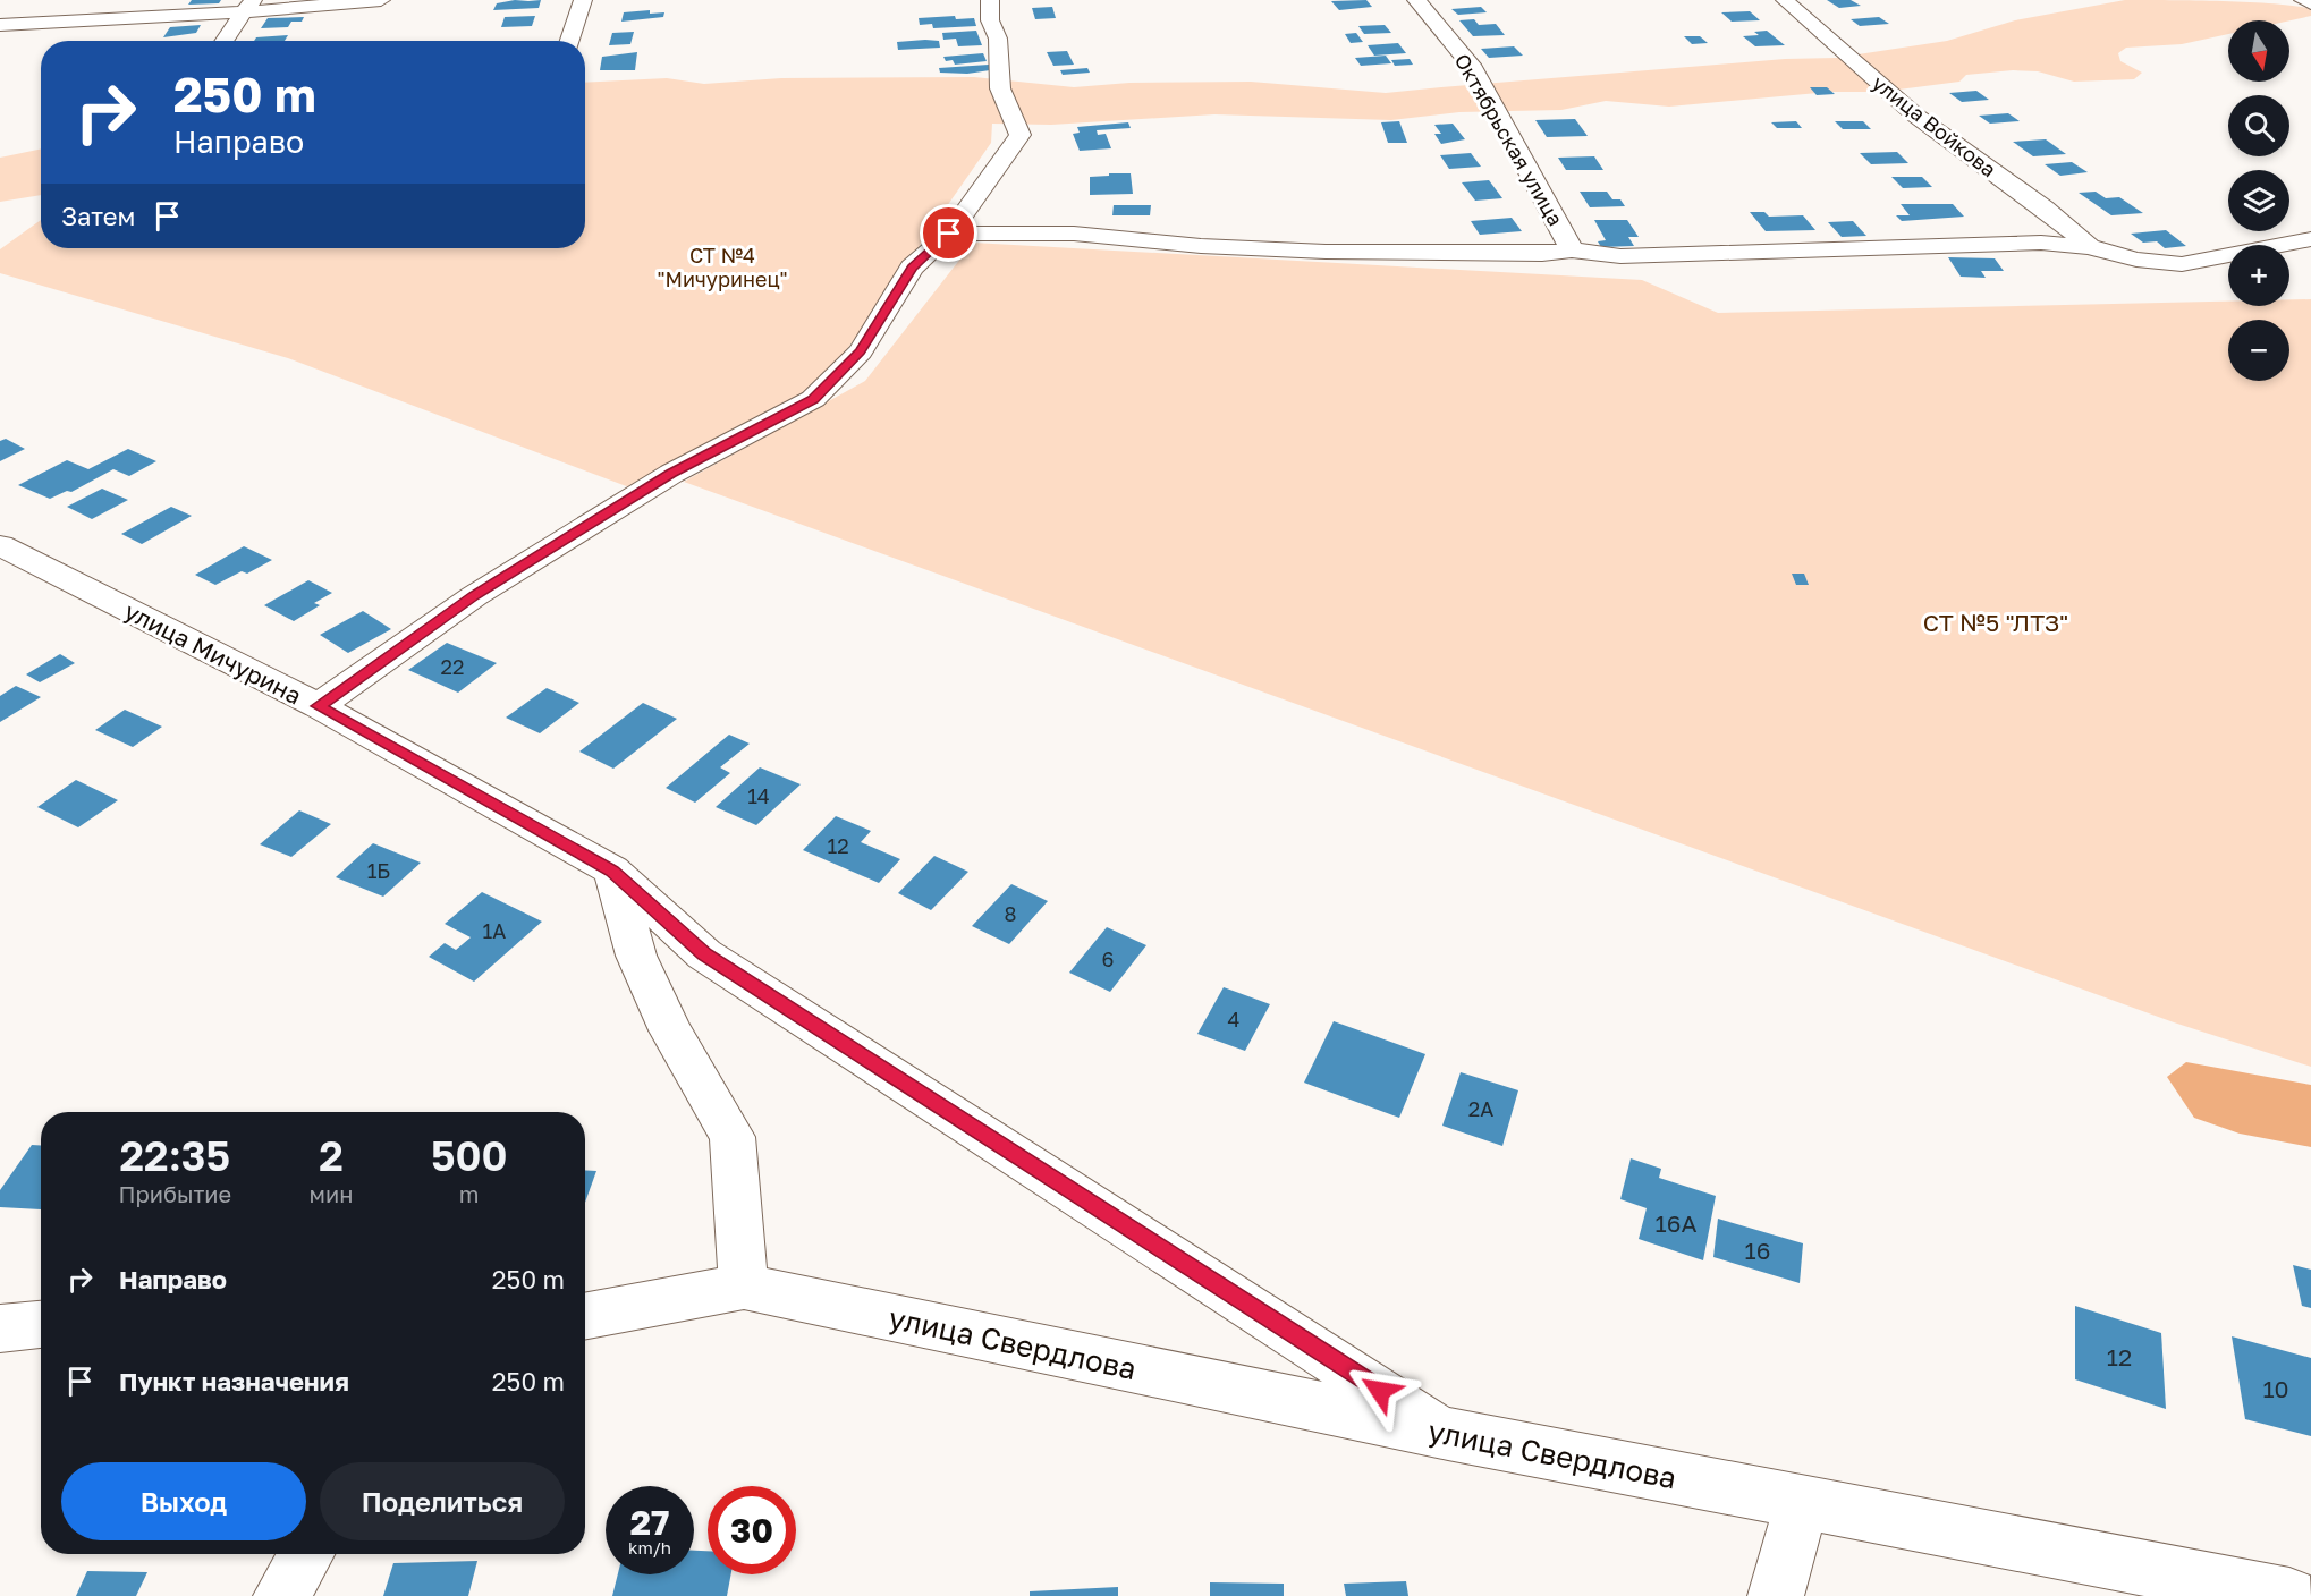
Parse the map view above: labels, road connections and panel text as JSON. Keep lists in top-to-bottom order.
{
  "streets": {
    "street": [
      "улица Войкова",
      "Октябрьская улица",
      "улица Мичурина",
      "улица Свердлова"
    ]
  },
  "crossings": [
    ["улица Мичурина", "улица Свердлова"]
  ],
  "parks": ["СТ №4 \"Мичуринец\"", "СТ №5 \"ЛТЗ\""],
  "house_numbers": [
    "22",
    "14",
    "12",
    "1Б",
    "8",
    "1А",
    "6",
    "4",
    "2А",
    "16А",
    "16",
    "12",
    "10"
  ],
  "north": "bottom",
  "page": {
    "map_buttons": ["+", "−"],
    "turn": ["250 m", "Направо"],
    "then": "Затем",
    "eta": [
      "22:35",
      "Прибытие",
      "2",
      "мин",
      "500",
      "m"
    ],
    "list": [
      {
        "name": "Направо",
        "value": "250 m"
      },
      {
        "name": "Пункт назначения",
        "value": "250 m"
      }
    ],
    "buttons": ["Выход", "Поделиться"],
    "speed": "27 km/h",
    "limit": "30"
  }
}
